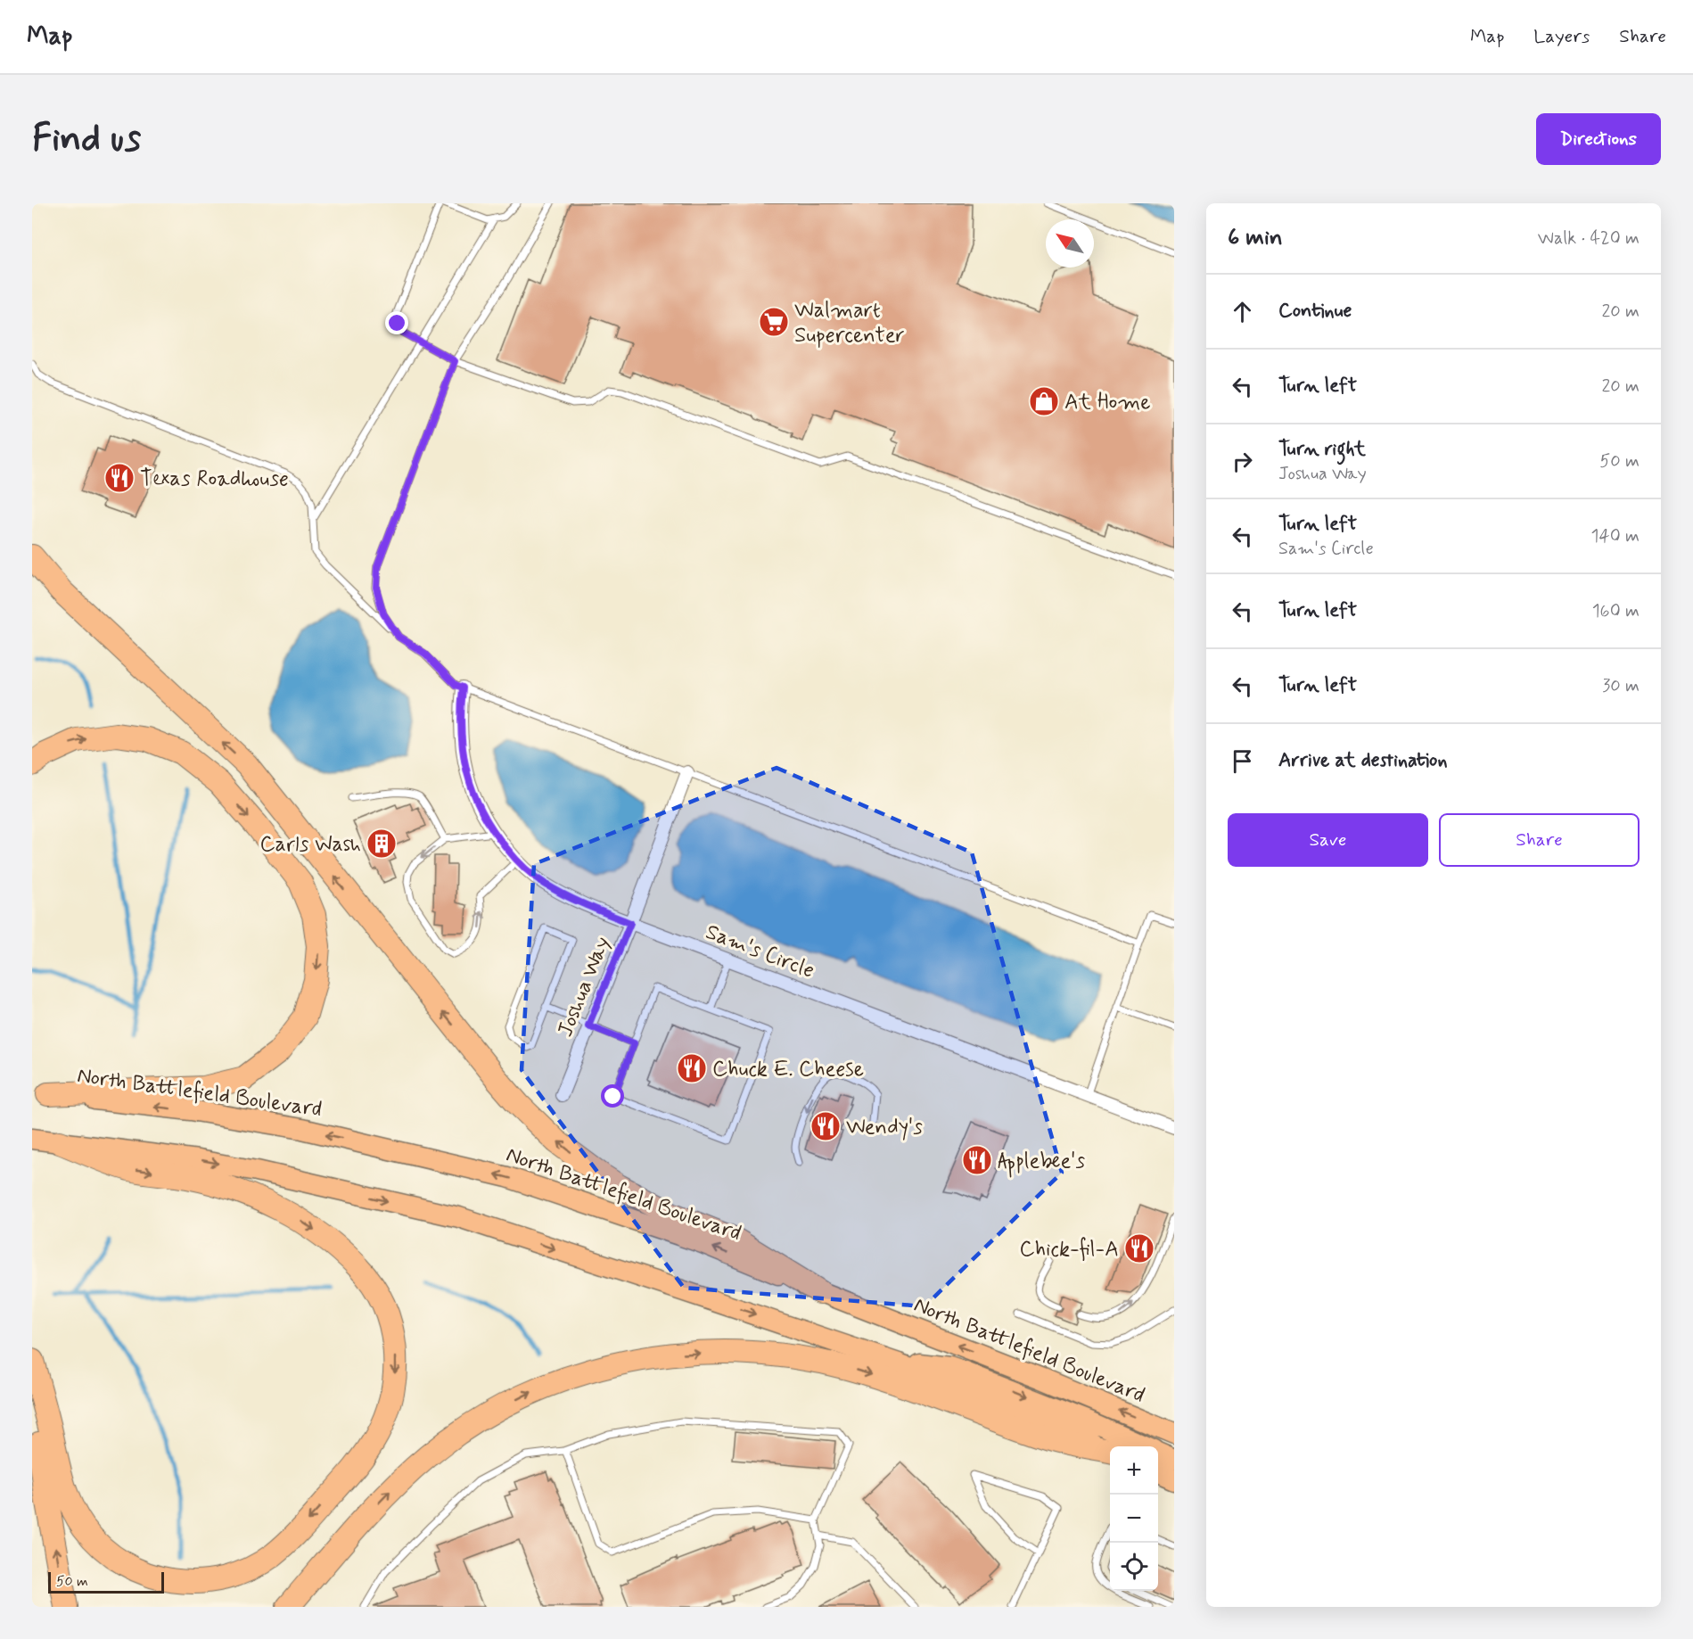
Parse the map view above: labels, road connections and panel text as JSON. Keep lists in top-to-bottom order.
{
  "streets": {
    "main road": ["North Battlefield Boulevard"],
    "street": ["Sam's Circle", "Joshua Way"]
  },
  "crossings": [
    ["Sam's Circle", "Joshua Way"]
  ],
  "places": {
    "supermarket": ["Walmart Supercenter"],
    "shop": ["At Home"],
    "restaurant": [
      "Texas Roadhouse",
      "Chuck E. Cheese",
      "Wendy's",
      "Applebee's",
      "Chick-fil-A"
    ],
    "building": ["Carls Wash"]
  },
  "scale_bar": "50 m",
  "north": "top left",
  "page": {
    "header": "Map",
    "nav": ["Map", "Layers", "Share"],
    "buttons": [
      "Directions",
      ["Save", "Share"]
    ],
    "title": "Find us",
    "heading": ["6 min", "Walk · 420 m"],
    "list": [
      ["Continue", "20 m"],
      ["Turn left", "20 m"],
      ["Turn right", "Joshua Way", "50 m"],
      ["Turn left", "Sam's Circle", "140 m"],
      ["Turn left", "160 m"],
      ["Turn left", "30 m"],
      "Arrive at destination"
    ],
    "map_buttons": ["+", "−"],
    "scale": "50 m"
  }
}
